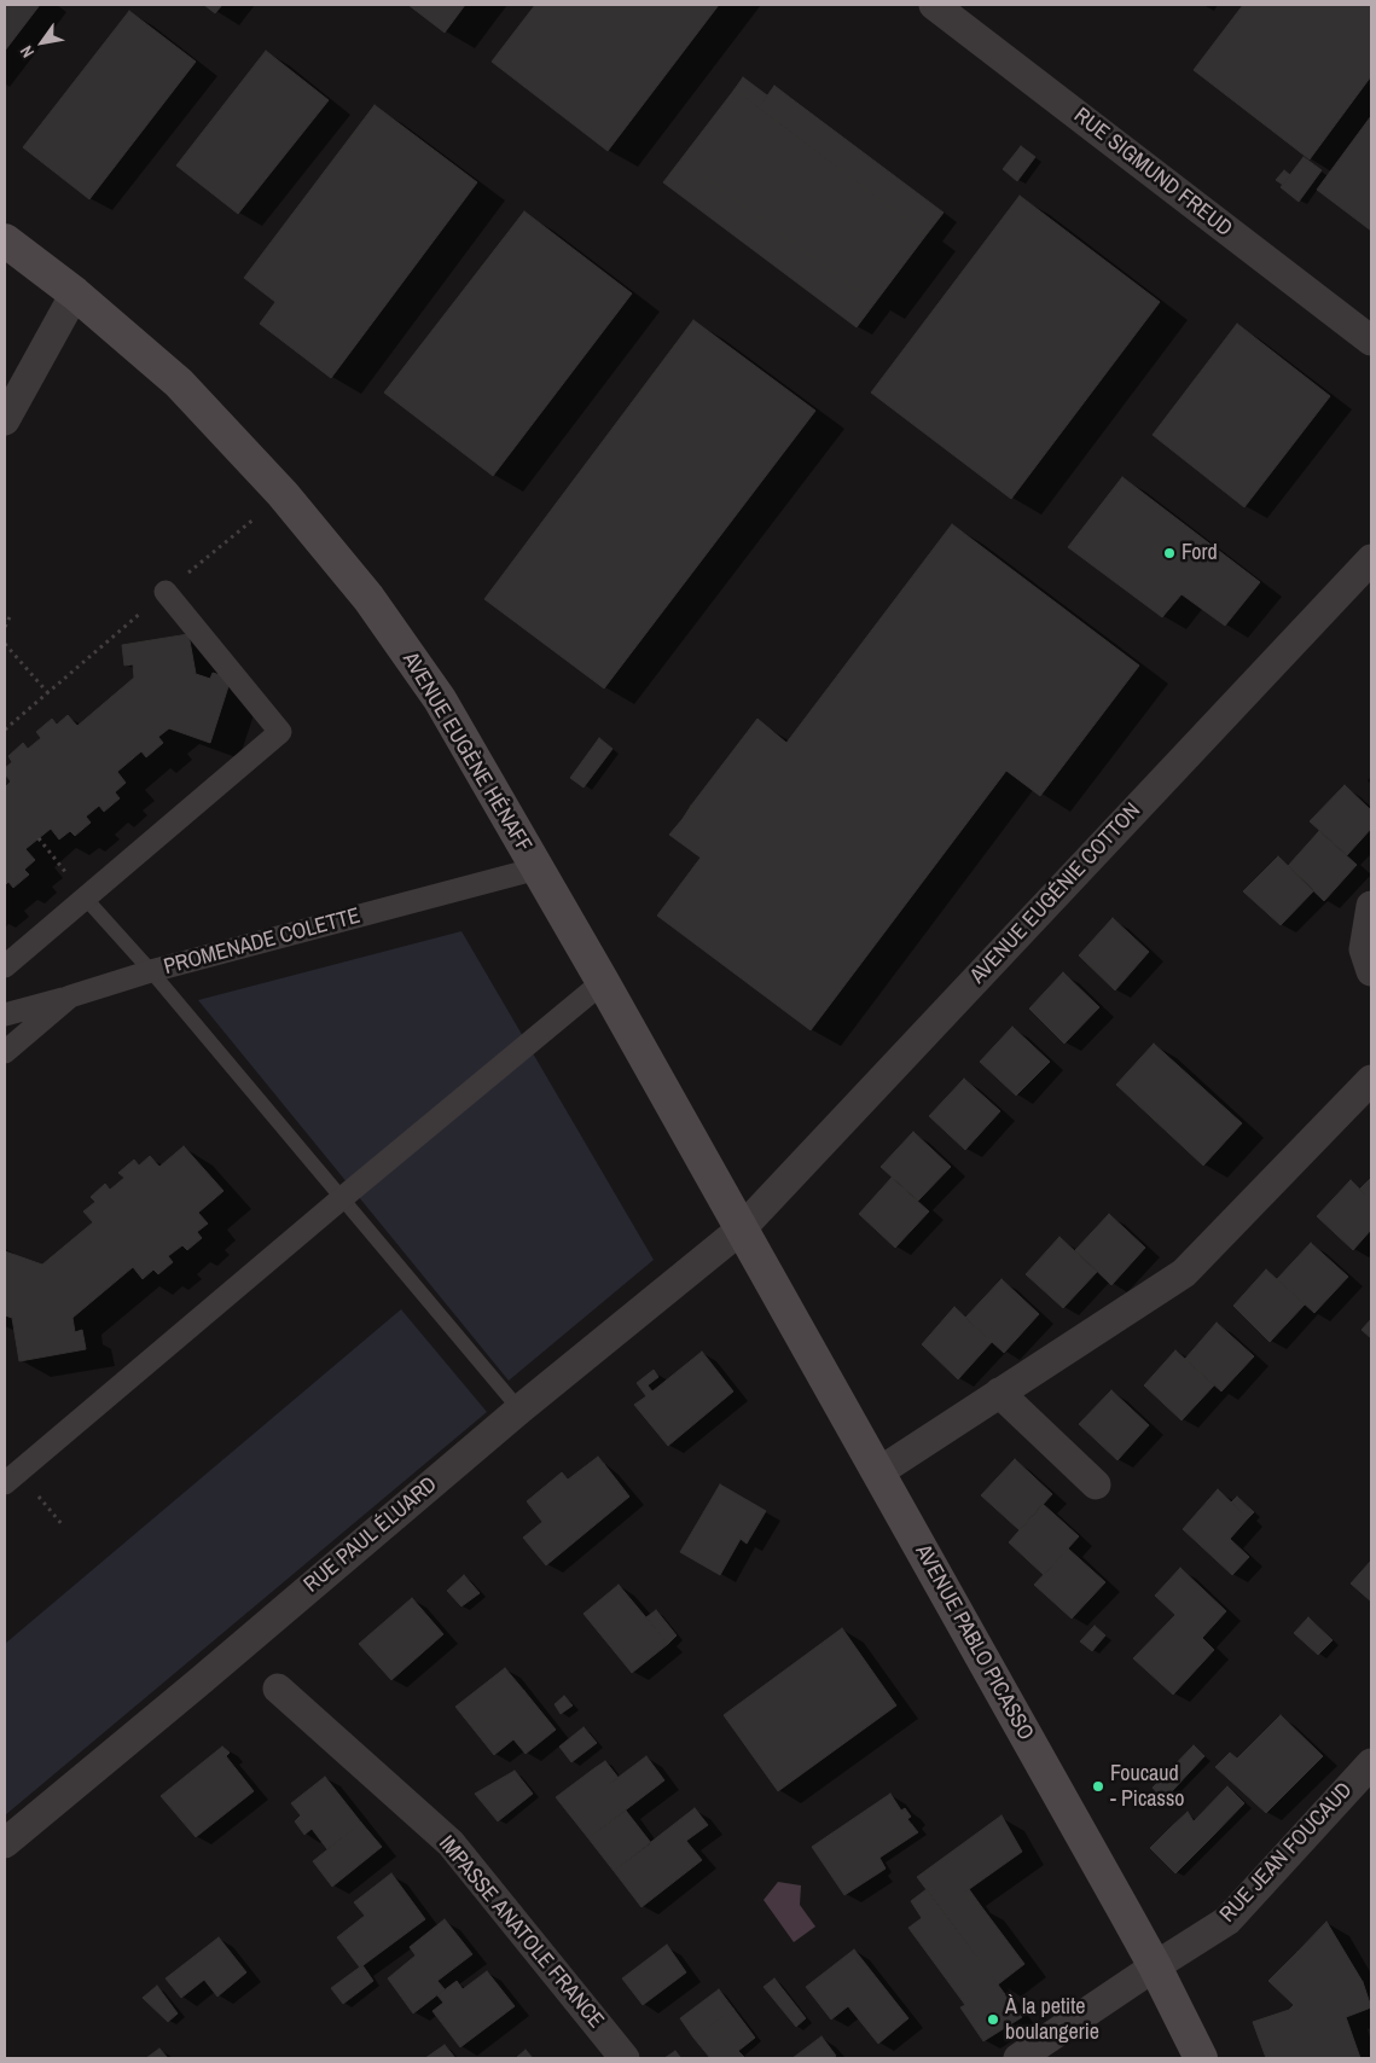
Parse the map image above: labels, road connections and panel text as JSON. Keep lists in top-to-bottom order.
{
  "streets": {
    "main road": ["AVENUE EUGÈNE HÉNAFF", "AVENUE PABLO PICASSO"],
    "street": [
      "RUE SIGMUND FREUD",
      "AVENUE EUGÉNIE COTTON",
      "PROMENADE COLETTE",
      "RUE PAUL ÉLUARD",
      "RUE JEAN FOUCAUD",
      "IMPASSE ANATOLE FRANCE"
    ]
  },
  "crossings": [
    ["AVENUE EUGÈNE HÉNAFF", "AVENUE EUGÉNIE COTTON"],
    ["AVENUE EUGÈNE HÉNAFF", "PROMENADE COLETTE"],
    ["AVENUE EUGÈNE HÉNAFF", "RUE PAUL ÉLUARD"],
    ["AVENUE EUGÈNE HÉNAFF", "AVENUE PABLO PICASSO"],
    ["AVENUE EUGÉNIE COTTON", "RUE PAUL ÉLUARD"],
    ["AVENUE EUGÉNIE COTTON", "AVENUE PABLO PICASSO"],
    ["RUE PAUL ÉLUARD", "AVENUE PABLO PICASSO"],
    ["AVENUE PABLO PICASSO", "RUE JEAN FOUCAUD"]
  ],
  "places": ["Ford", "Foucaud - Picasso", "À la petite boulangerie"],
  "north": "bottom left"
}
